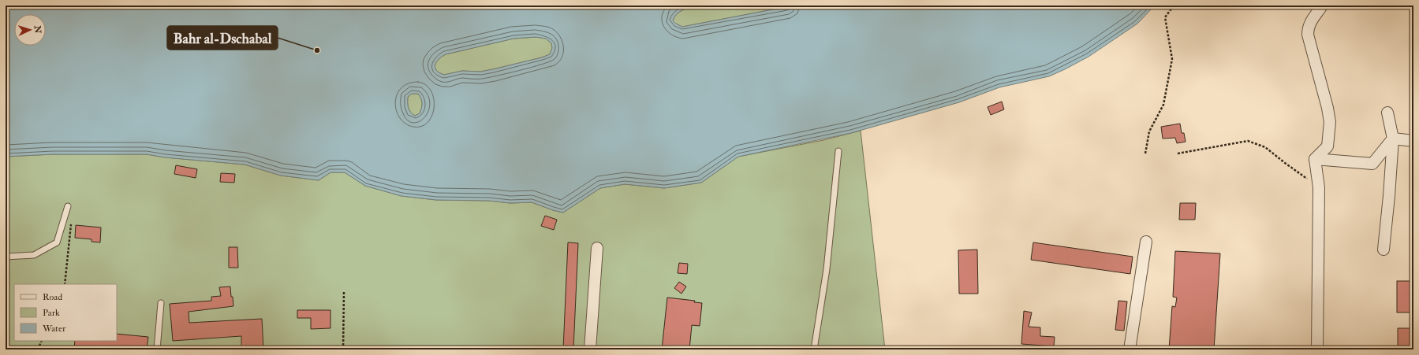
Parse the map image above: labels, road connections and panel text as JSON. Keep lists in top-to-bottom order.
{
  "places": ["Bahr al-Dschabal"],
  "legend": ["Road", "Park", "Water"],
  "north": "right"
}
